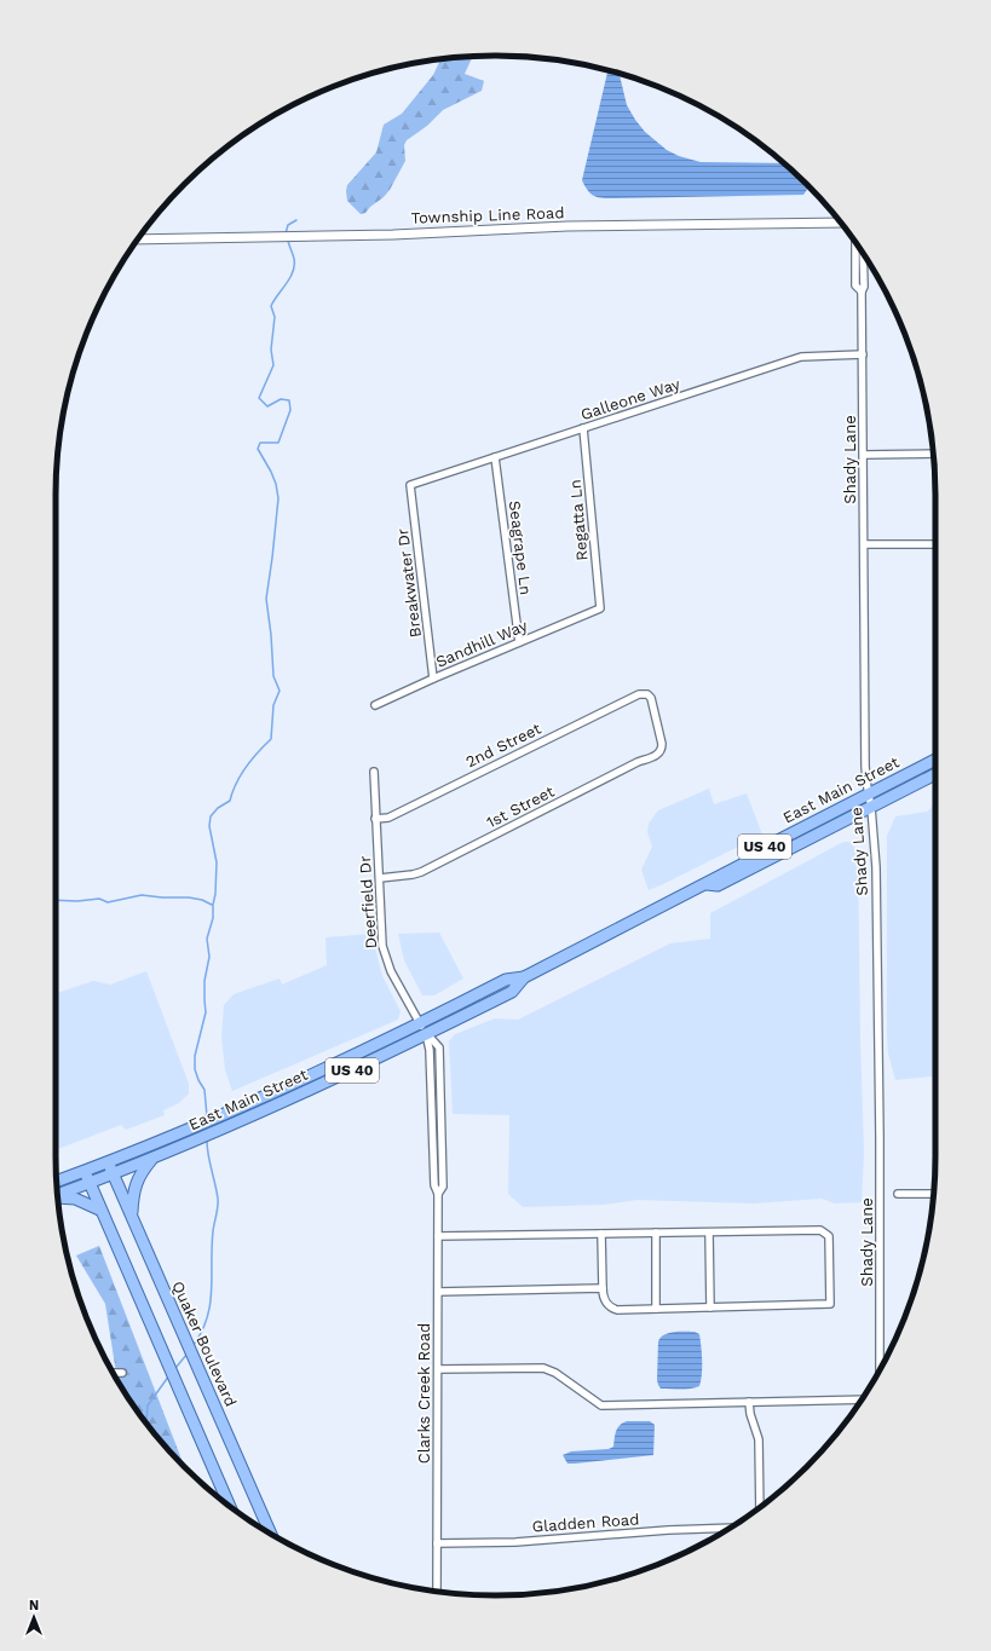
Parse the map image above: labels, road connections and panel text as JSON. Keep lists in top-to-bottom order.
{
  "streets": {
    "main road": ["East Main Street", "US 40", "Quaker Boulevard"],
    "street": [
      "Township Line Road",
      "Galleone Way",
      "Shady Lane",
      "Regatta Ln",
      "Seagrape Ln",
      "Breakwater Dr",
      "Sandhill Way",
      "2nd Street",
      "1st Street",
      "Deerfield Dr",
      "Clarks Creek Road",
      "Gladden Road"
    ]
  },
  "crossings": [
    ["Galleone Way", "Shady Lane"],
    ["Galleone Way", "Regatta Ln"],
    ["Galleone Way", "Seagrape Ln"],
    ["Galleone Way", "Breakwater Dr"],
    ["Shady Lane", "East Main Street"],
    ["Regatta Ln", "Sandhill Way"],
    ["Seagrape Ln", "Sandhill Way"],
    ["Breakwater Dr", "Sandhill Way"],
    ["2nd Street", "1st Street"],
    ["2nd Street", "Deerfield Dr"],
    ["East Main Street", "Deerfield Dr"],
    ["East Main Street", "Quaker Boulevard"],
    ["East Main Street", "Clarks Creek Road"],
    ["1st Street", "Deerfield Dr"],
    ["Deerfield Dr", "Clarks Creek Road"],
    ["Clarks Creek Road", "Gladden Road"]
  ],
  "north": "top"
}
